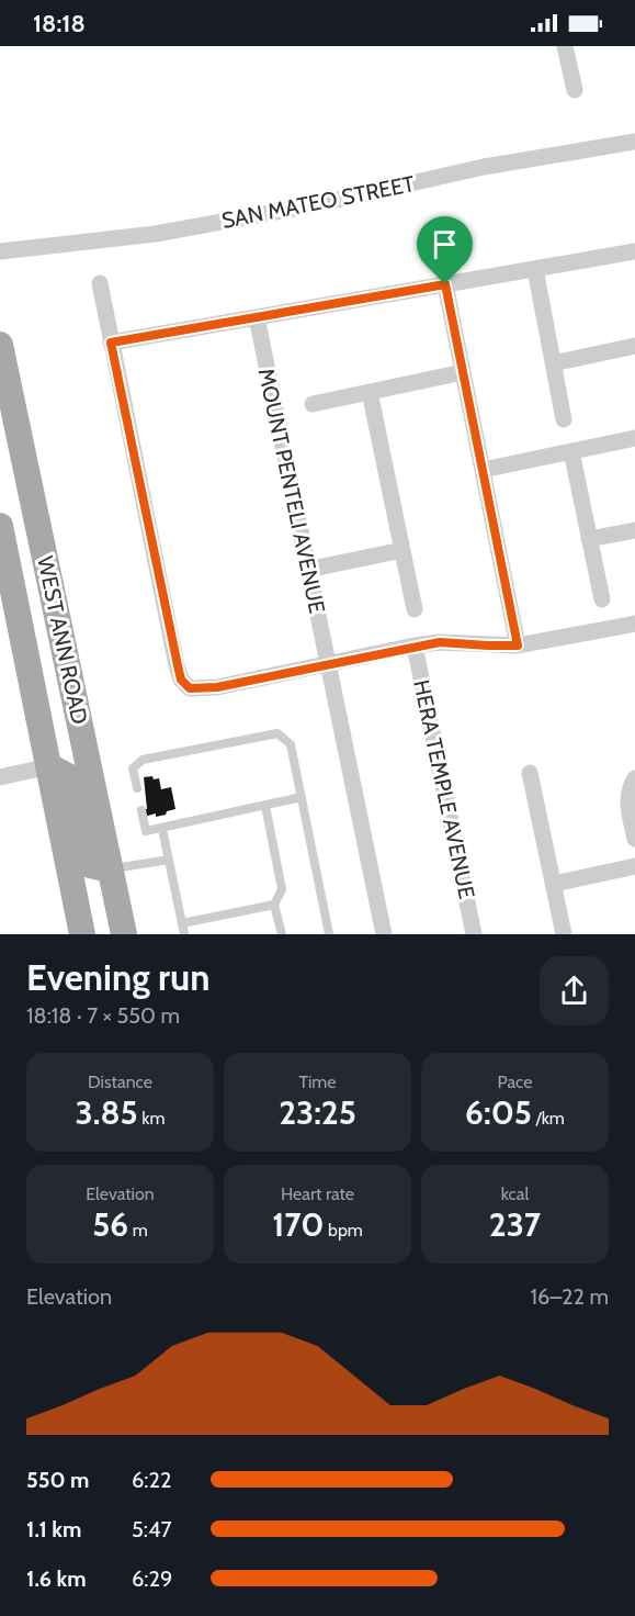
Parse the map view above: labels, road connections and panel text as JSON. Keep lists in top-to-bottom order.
{
  "streets": {
    "main road": ["WEST ANN ROAD"],
    "street": ["SAN MATEO STREET", "MOUNT PENTELI AVENUE", "HERA TEMPLE AVENUE"]
  },
  "page": {
    "status": "18:18",
    "heading": ["Evening run", "18:18 · 7 × 550 m"],
    "stats": [
      ["Distance", "3.85 km"],
      ["Time", "23:25"],
      ["Pace", "6:05 /km"],
      ["Elevation", "56 m"],
      ["Heart rate", "170 bpm"],
      ["kcal", "237"]
    ],
    "chart": ["Elevation", "16–22 m"],
    "list": [
      {
        "name": "550 m",
        "note": "6:22"
      },
      {
        "name": "1.1 km",
        "note": "5:47"
      },
      {
        "name": "1.6 km",
        "note": "6:29"
      }
    ]
  }
}
